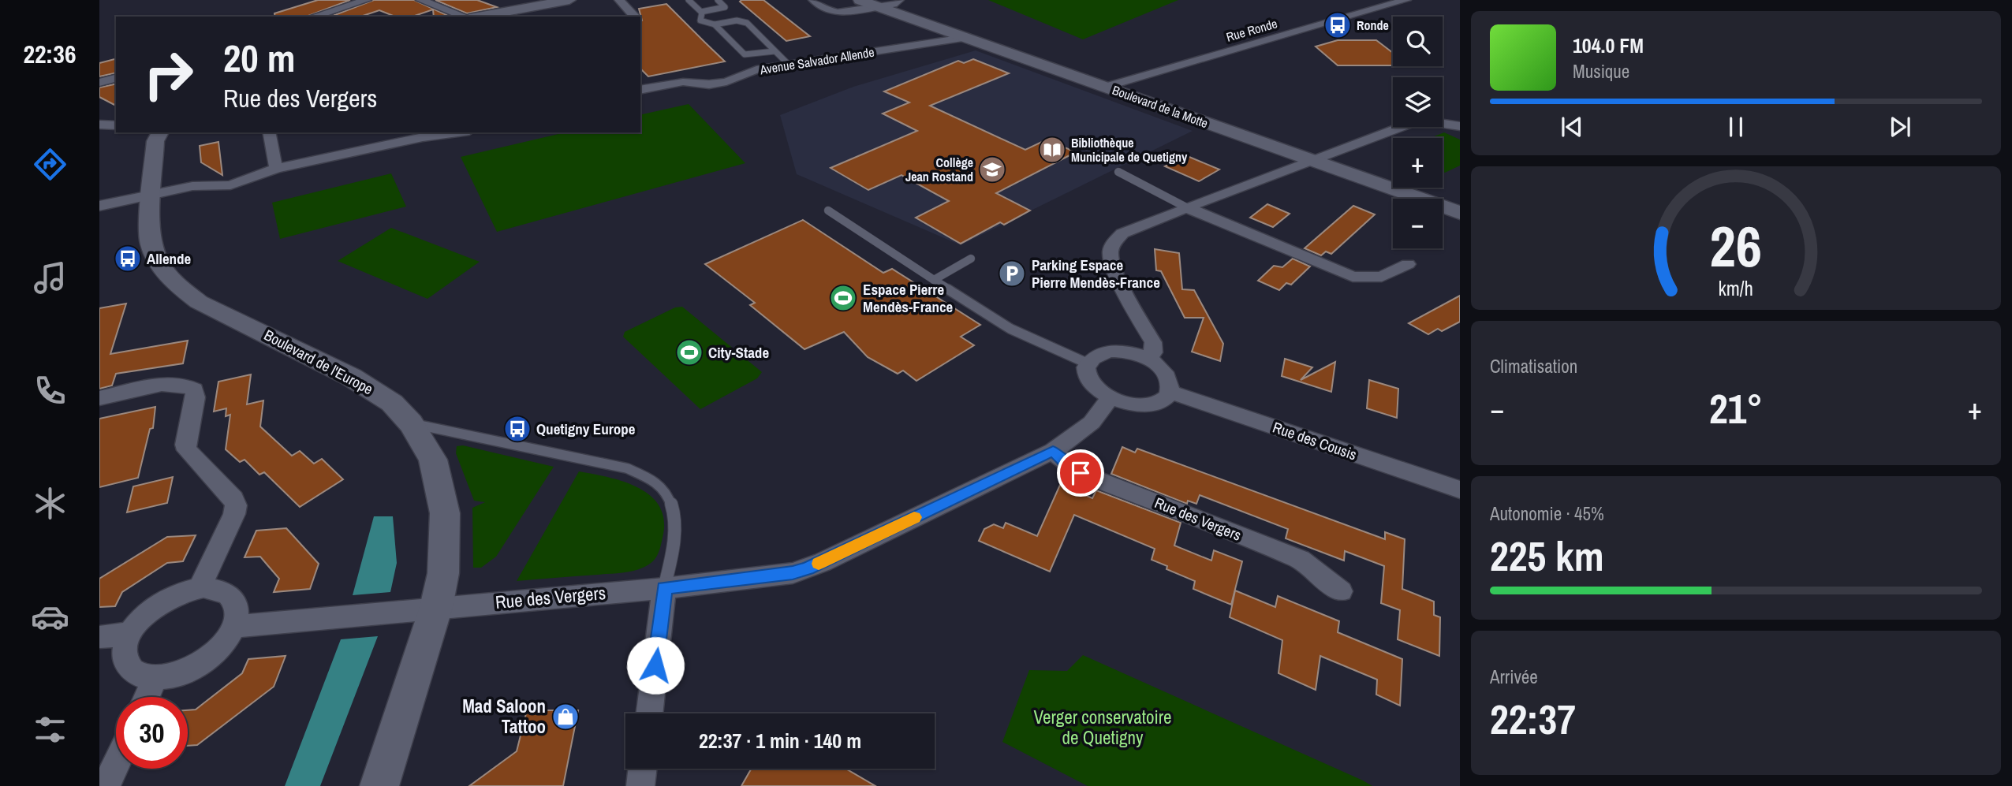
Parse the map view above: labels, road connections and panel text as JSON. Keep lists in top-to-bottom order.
{
  "streets": {
    "street": [
      "Rue Ronde",
      "Avenue Salvador Allende",
      "Boulevard de la Motte",
      "Boulevard de l'Europe",
      "Rue des Cousis",
      "Rue des Vergers"
    ]
  },
  "crossings": [
    ["Rue Ronde", "Boulevard de la Motte"],
    ["Avenue Salvador Allende", "Boulevard de la Motte"],
    ["Boulevard de l'Europe", "Rue des Vergers"],
    ["Rue des Cousis", "Rue des Vergers"]
  ],
  "parks": ["Verger conservatoire de Quetigny"],
  "places": {
    "bus stop": ["Ronde", "Allende", "Quetigny Europe"],
    "library": ["Bibliothèque Municipale de Quetigny"],
    "school or university": ["Collège Jean Rostand"],
    "parking": ["Parking Espace Pierre Mendès-France"],
    "sports": ["Espace Pierre Mendès-France", "City-Stade"],
    "shop": ["Mad Saloon Tattoo"]
  },
  "page": {
    "tabs": "22:36",
    "map_buttons": ["+", "−"],
    "turn": ["20 m", "Rue des Vergers"],
    "song": ["104.0 FM", "Musique"],
    "tile": [
      "Climatisation",
      ["Autonomie · 45%", "225 km"],
      ["Arrivée", "22:37"]
    ],
    "heat": ["−", "21°", "+"],
    "limit": "30",
    "trip": "22:37 · 1 min · 140 m",
    "gauge": ["26", "km/h"]
  }
}
